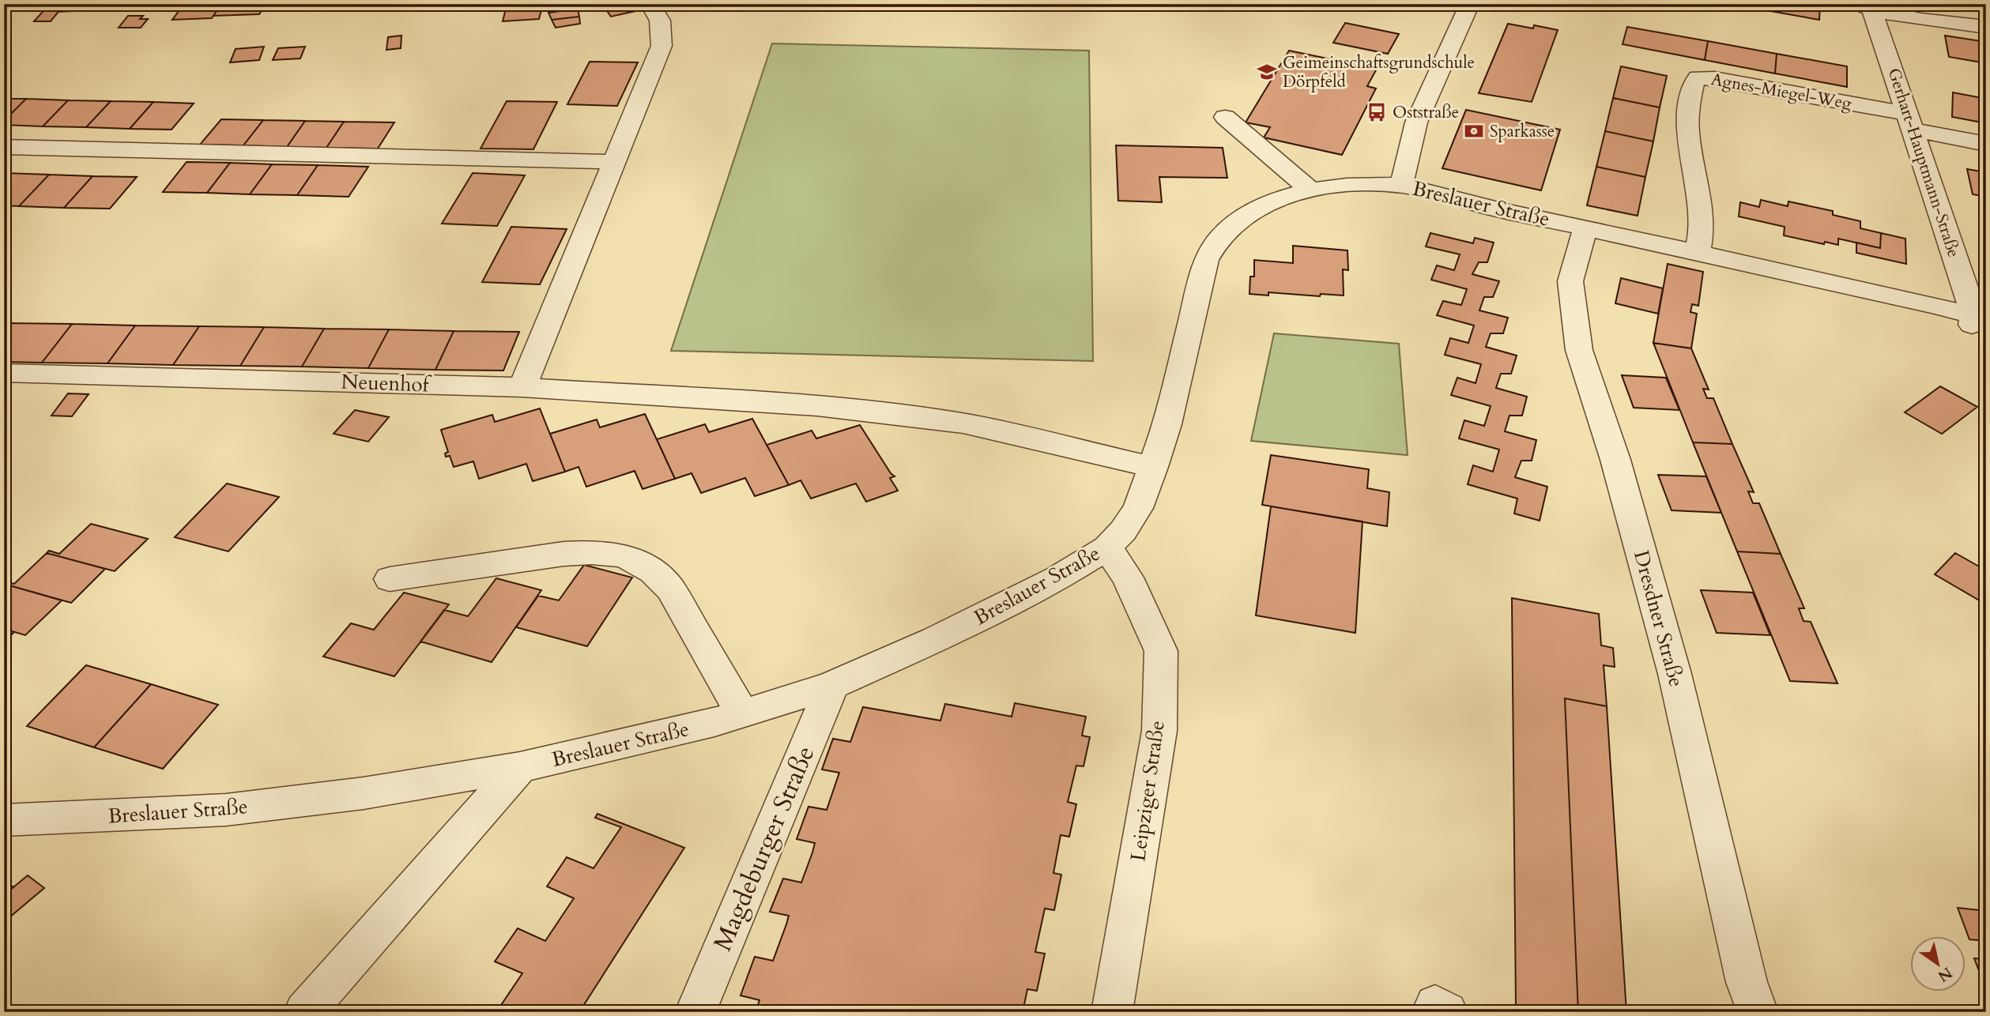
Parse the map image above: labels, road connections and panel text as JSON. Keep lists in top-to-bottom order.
{
  "streets": {
    "street": [
      "Agnes-Miegel-Weg",
      "Gerhart-Hauptmann-Straße",
      "Breslauer Straße",
      "Neuenhof",
      "Dresdner Straße",
      "Leipziger Straße",
      "Magdeburger Straße"
    ]
  },
  "crossings": [
    ["Agnes-Miegel-Weg", "Gerhart-Hauptmann-Straße"],
    ["Agnes-Miegel-Weg", "Breslauer Straße"],
    ["Gerhart-Hauptmann-Straße", "Breslauer Straße"],
    ["Breslauer Straße", "Dresdner Straße"],
    ["Breslauer Straße", "Leipziger Straße"],
    ["Breslauer Straße", "Magdeburger Straße"]
  ],
  "places": {
    "school or university": ["Geimeinschaftsgrundschule Dörpfeld"],
    "bus stop": ["Oststraße"],
    "bank": ["Sparkasse"]
  },
  "north": "bottom right"
}
